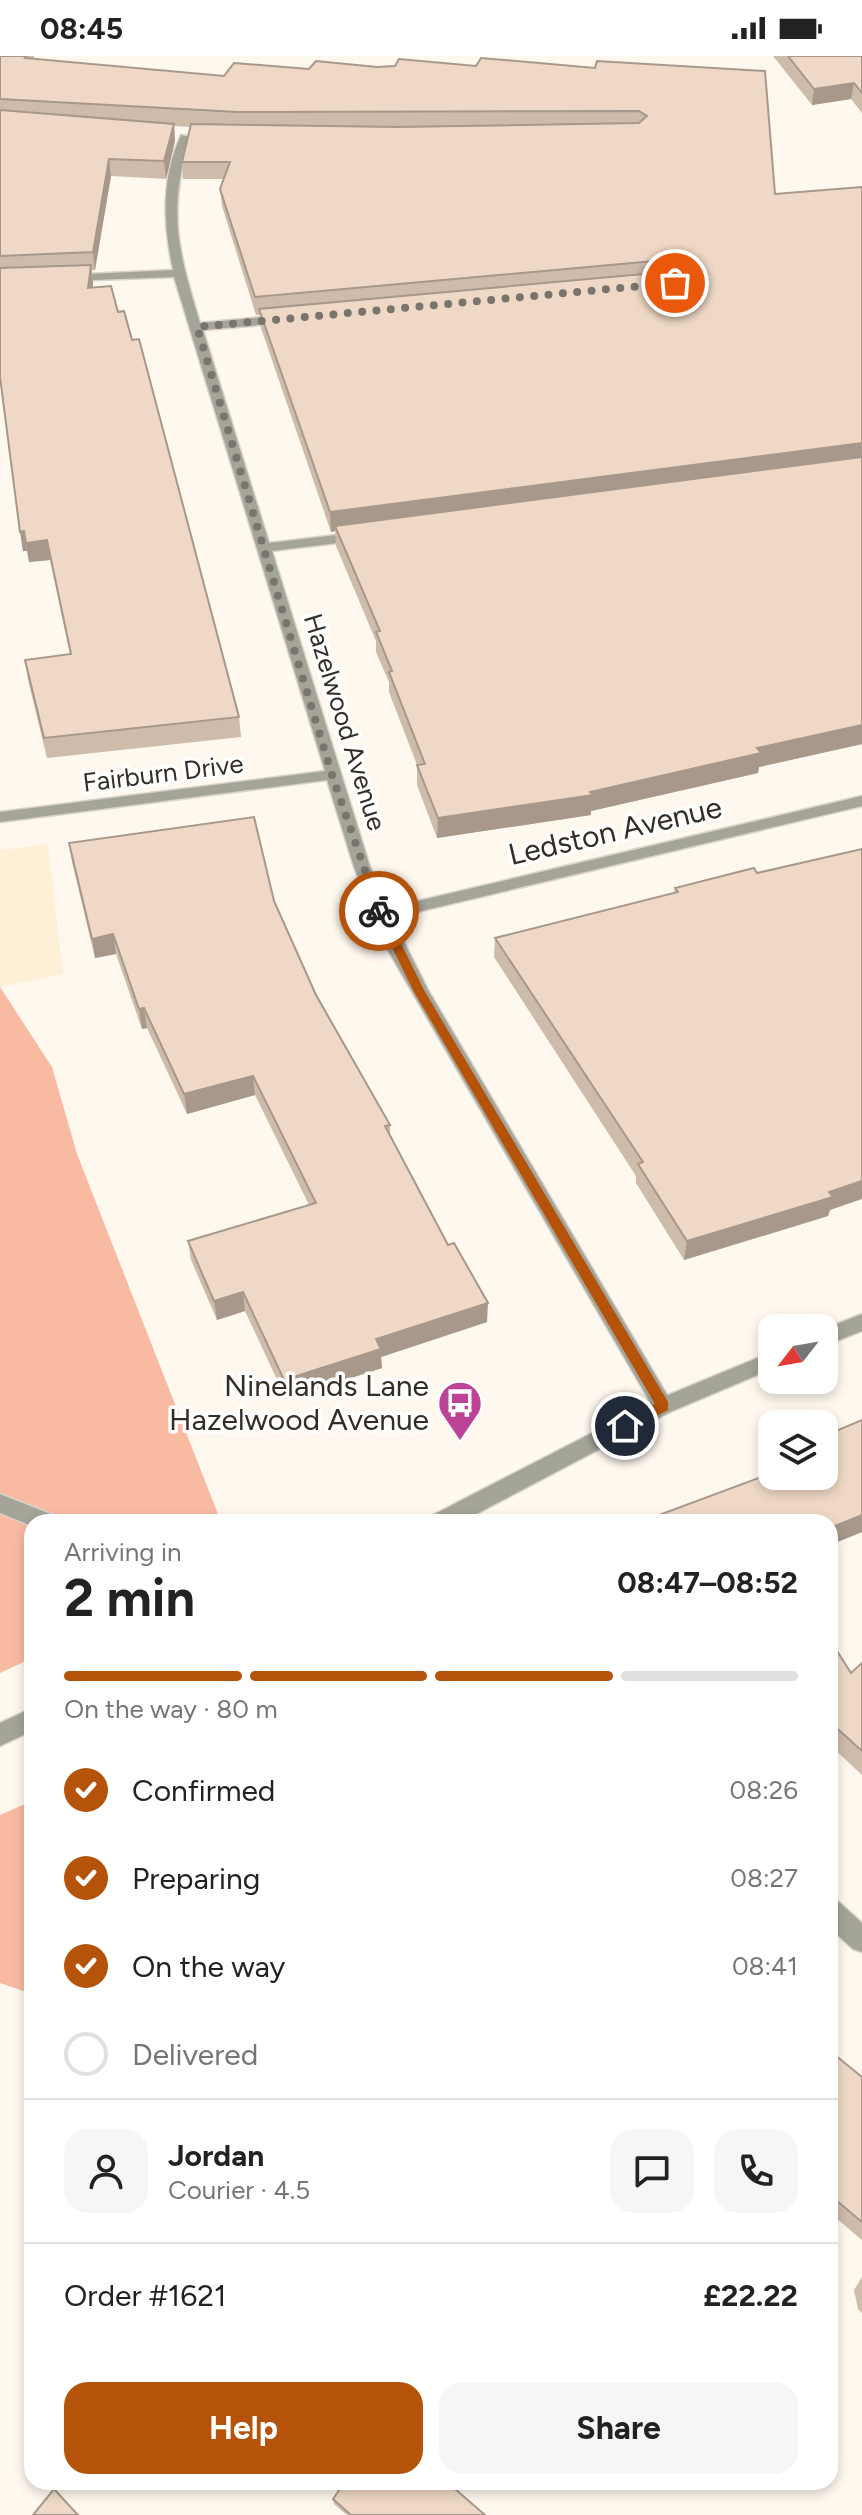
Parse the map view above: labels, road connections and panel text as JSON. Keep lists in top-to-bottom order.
{
  "streets": {
    "street": ["Hazelwood Avenue", "Fairburn Drive", "Ledston Avenue"]
  },
  "crossings": [
    ["Hazelwood Avenue", "Fairburn Drive"],
    ["Hazelwood Avenue", "Ledston Avenue"]
  ],
  "places": {
    "bus stop": ["Ninelands Lane Hazelwood Avenue"]
  },
  "north": "bottom left",
  "page": {
    "status": "08:45",
    "heading": ["2 min", "Arriving in", "08:47–08:52"],
    "panel": [
      "Jordan",
      "Courier · 4.5",
      "Order #1621",
      "£22.22"
    ],
    "bar": "On the way · 80 m",
    "list": [
      ["Confirmed", "08:26"],
      ["Preparing", "08:27"],
      ["On the way", "08:41"],
      "Delivered"
    ],
    "buttons": ["Help", "Share"]
  }
}
